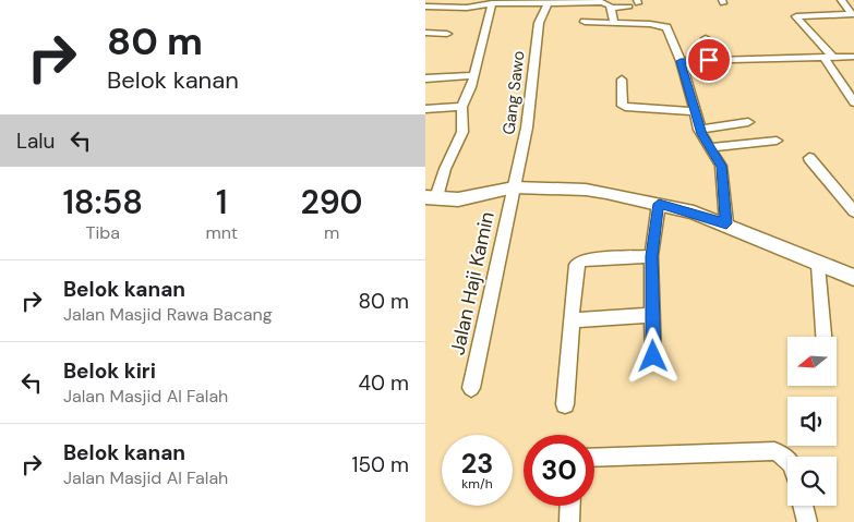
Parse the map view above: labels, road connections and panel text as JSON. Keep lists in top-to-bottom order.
{
  "streets": {
    "street": ["Gang Sawo", "Jalan Haji Kamin"]
  },
  "crossings": [
    ["Gang Sawo", "Jalan Haji Kamin"]
  ],
  "north": "left",
  "page": {
    "turn": ["80 m", "Belok kanan"],
    "then": "Lalu",
    "eta": [
      "18:58",
      "Tiba",
      "1",
      "mnt",
      "290",
      "m"
    ],
    "list": [
      {
        "name": "Belok kanan",
        "note": "Jalan Masjid Rawa Bacang",
        "value": "80 m"
      },
      {
        "name": "Belok kiri",
        "note": "Jalan Masjid Al Falah",
        "value": "40 m"
      },
      {
        "name": "Belok kanan",
        "note": "Jalan Masjid Al Falah",
        "value": "150 m"
      }
    ],
    "speed": "23 km/h",
    "limit": "30"
  }
}
